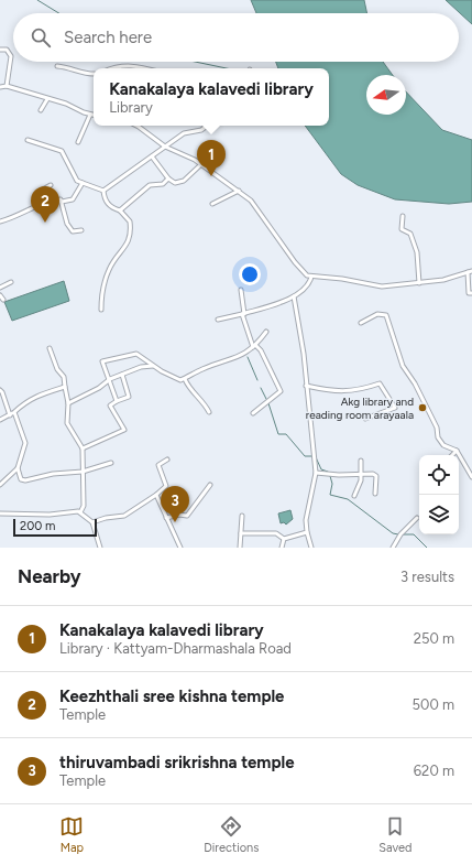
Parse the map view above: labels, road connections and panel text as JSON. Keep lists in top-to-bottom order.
{
  "places": ["Akg library and reading room arayaala"],
  "scale_bar": "200 m",
  "north": "left",
  "page": {
    "search": "Search here",
    "popup": ["Kanakalaya kalavedi library", "Library"],
    "pins": ["1", "2", "3"],
    "scale": "200 m",
    "heading": ["Nearby", "3 results"],
    "list": [
      {
        "mark": "1",
        "name": "Kanakalaya kalavedi library",
        "note": "Library · Kattyam-Dharmashala Road",
        "value": "250 m"
      },
      {
        "mark": "2",
        "name": "Keezhthali sree kishna temple",
        "note": "Temple",
        "value": "500 m"
      },
      {
        "mark": "3",
        "name": "thiruvambadi srikrishna temple",
        "note": "Temple",
        "value": "620 m"
      }
    ],
    "nav": ["Map", "Directions", "Saved"]
  }
}
